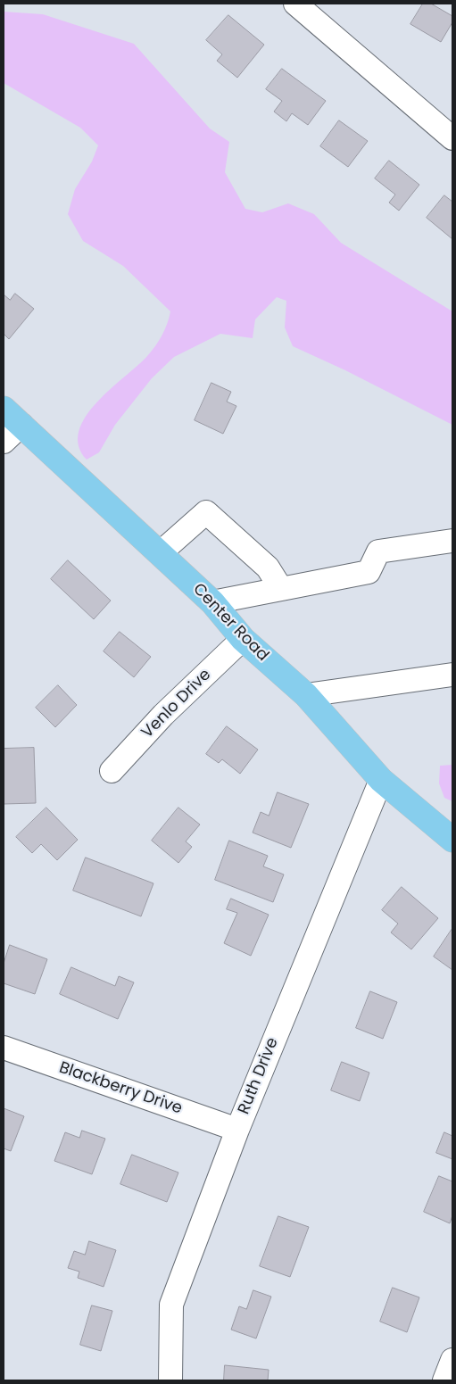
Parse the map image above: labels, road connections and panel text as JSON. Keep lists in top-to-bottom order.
{
  "streets": {
    "main road": ["Center Road"],
    "street": ["Venlo Drive", "Ruth Drive", "Blackberry Drive"]
  },
  "crossings": [
    ["Center Road", "Venlo Drive"],
    ["Center Road", "Ruth Drive"],
    ["Ruth Drive", "Blackberry Drive"]
  ]
}
